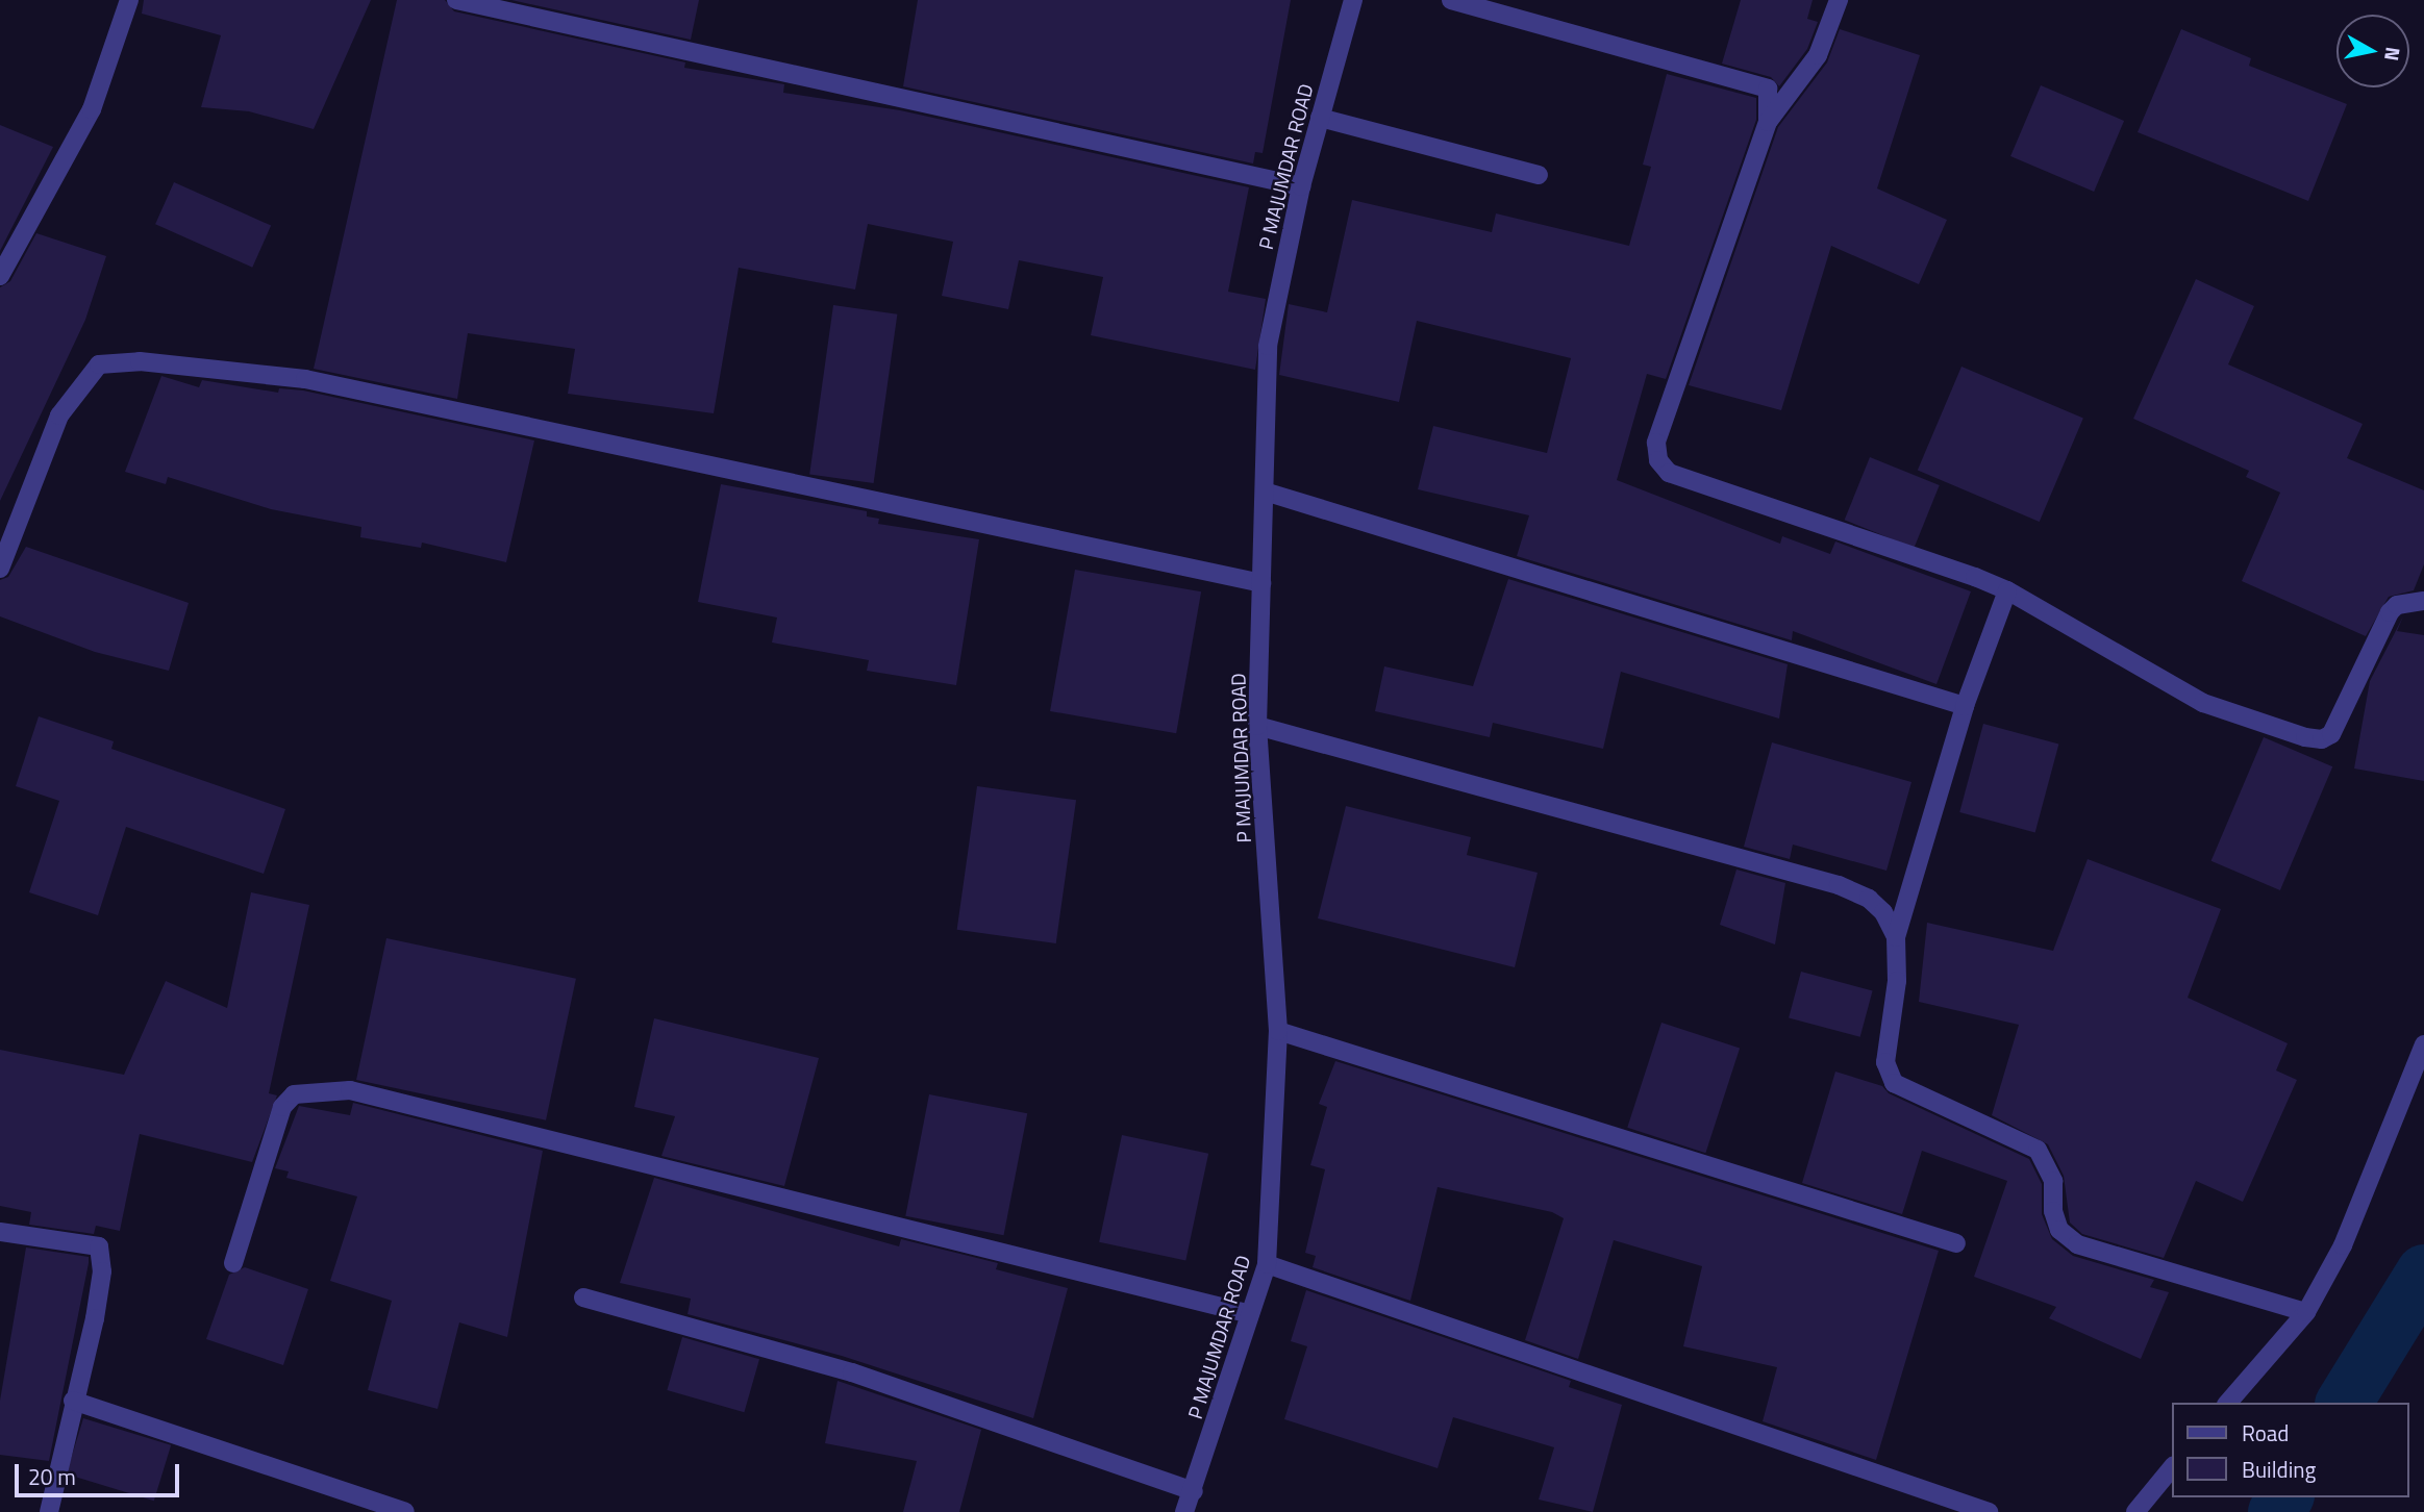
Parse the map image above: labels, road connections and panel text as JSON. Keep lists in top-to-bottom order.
{
  "streets": {
    "street": ["P MAJUMDAR ROAD"]
  },
  "legend": ["Road", "Building"],
  "scale_bar": "20 m",
  "north": "right"
}
